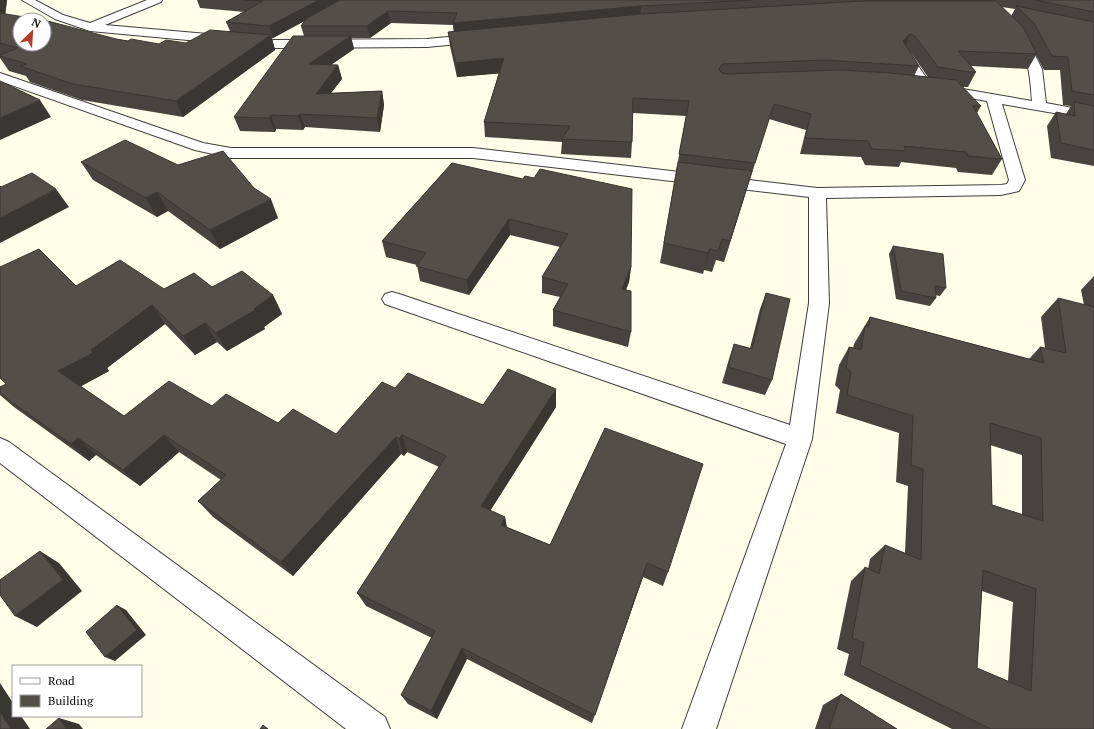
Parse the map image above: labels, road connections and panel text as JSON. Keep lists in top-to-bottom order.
{
  "legend": ["Road", "Building"],
  "north": "top right"
}
